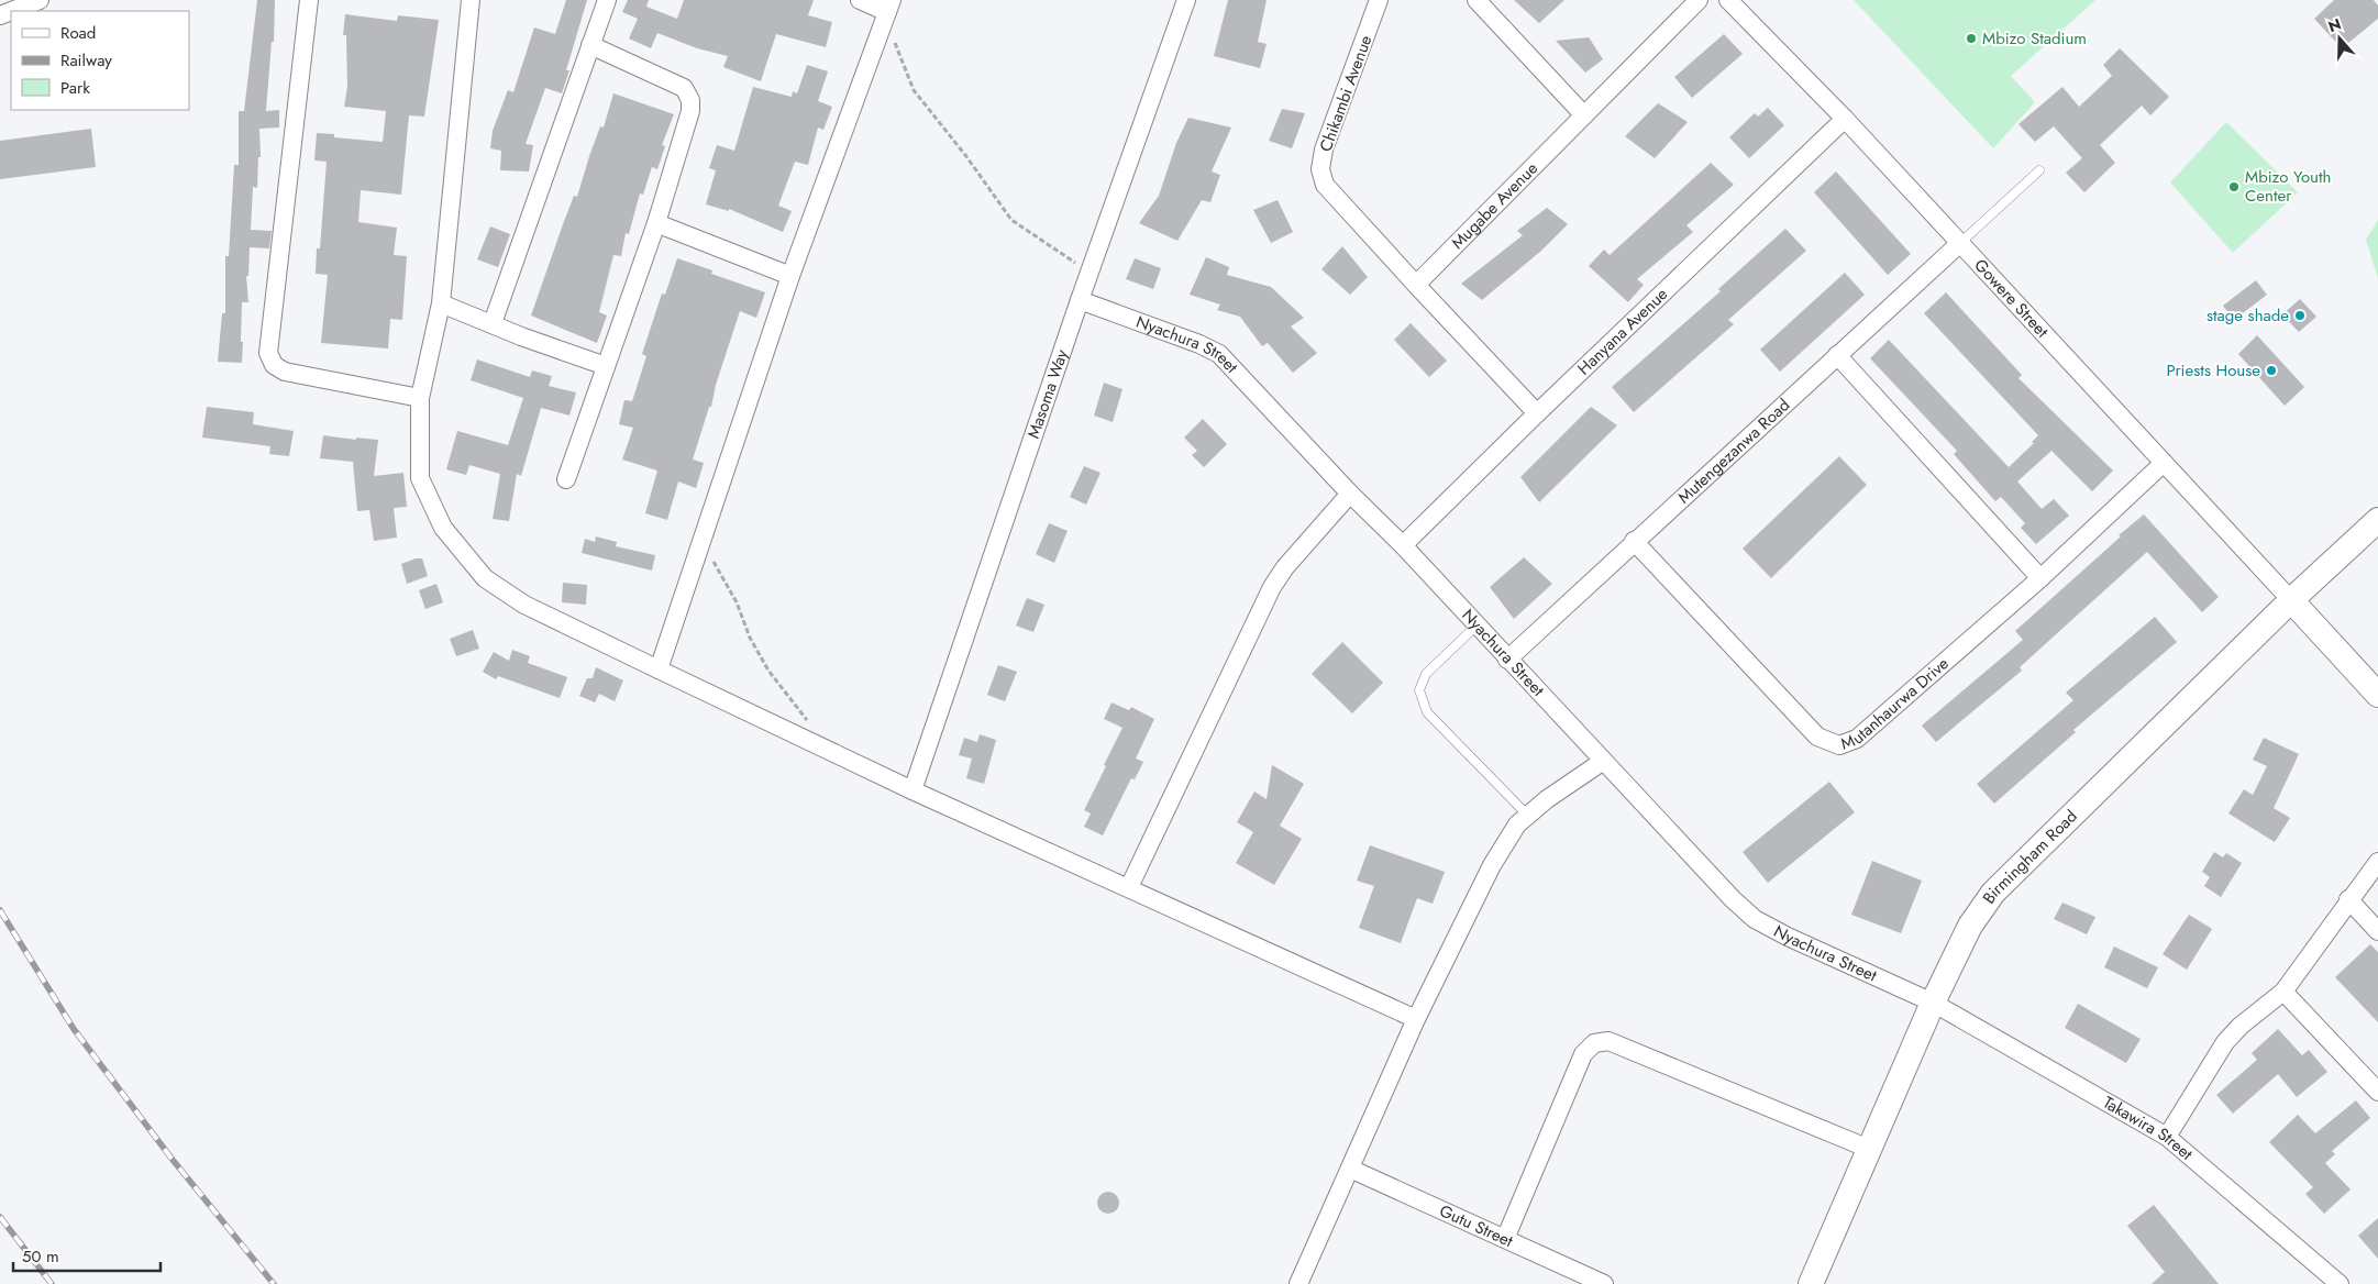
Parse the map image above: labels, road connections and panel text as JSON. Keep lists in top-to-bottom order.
{
  "streets": {
    "street": [
      "Chikambi Avenue",
      "Mugabe Avenue",
      "Gowere Street",
      "Hanyana Avenue",
      "Nyachura Street",
      "Masoma Way",
      "Mutengezanwa Road",
      "Mutanhaurwa Drive",
      "Birmingham Road",
      "Takawira Street",
      "Gutu Street"
    ]
  },
  "crossings": [
    ["Chikambi Avenue", "Mugabe Avenue"],
    ["Gowere Street", "Hanyana Avenue"],
    ["Gowere Street", "Mutengezanwa Road"],
    ["Gowere Street", "Mutanhaurwa Drive"],
    ["Gowere Street", "Birmingham Road"],
    ["Hanyana Avenue", "Nyachura Street"],
    ["Nyachura Street", "Masoma Way"],
    ["Nyachura Street", "Mutengezanwa Road"],
    ["Nyachura Street", "Birmingham Road"],
    ["Nyachura Street", "Takawira Street"],
    ["Mutengezanwa Road", "Mutanhaurwa Drive"],
    ["Birmingham Road", "Takawira Street"]
  ],
  "places": [
    "Mbizo Stadium",
    "Mbizo Youth Center",
    "stage shade",
    "Priests House"
  ],
  "legend": ["Road", "Railway", "Park"],
  "scale_bar": "50 m",
  "north": "top"
}
